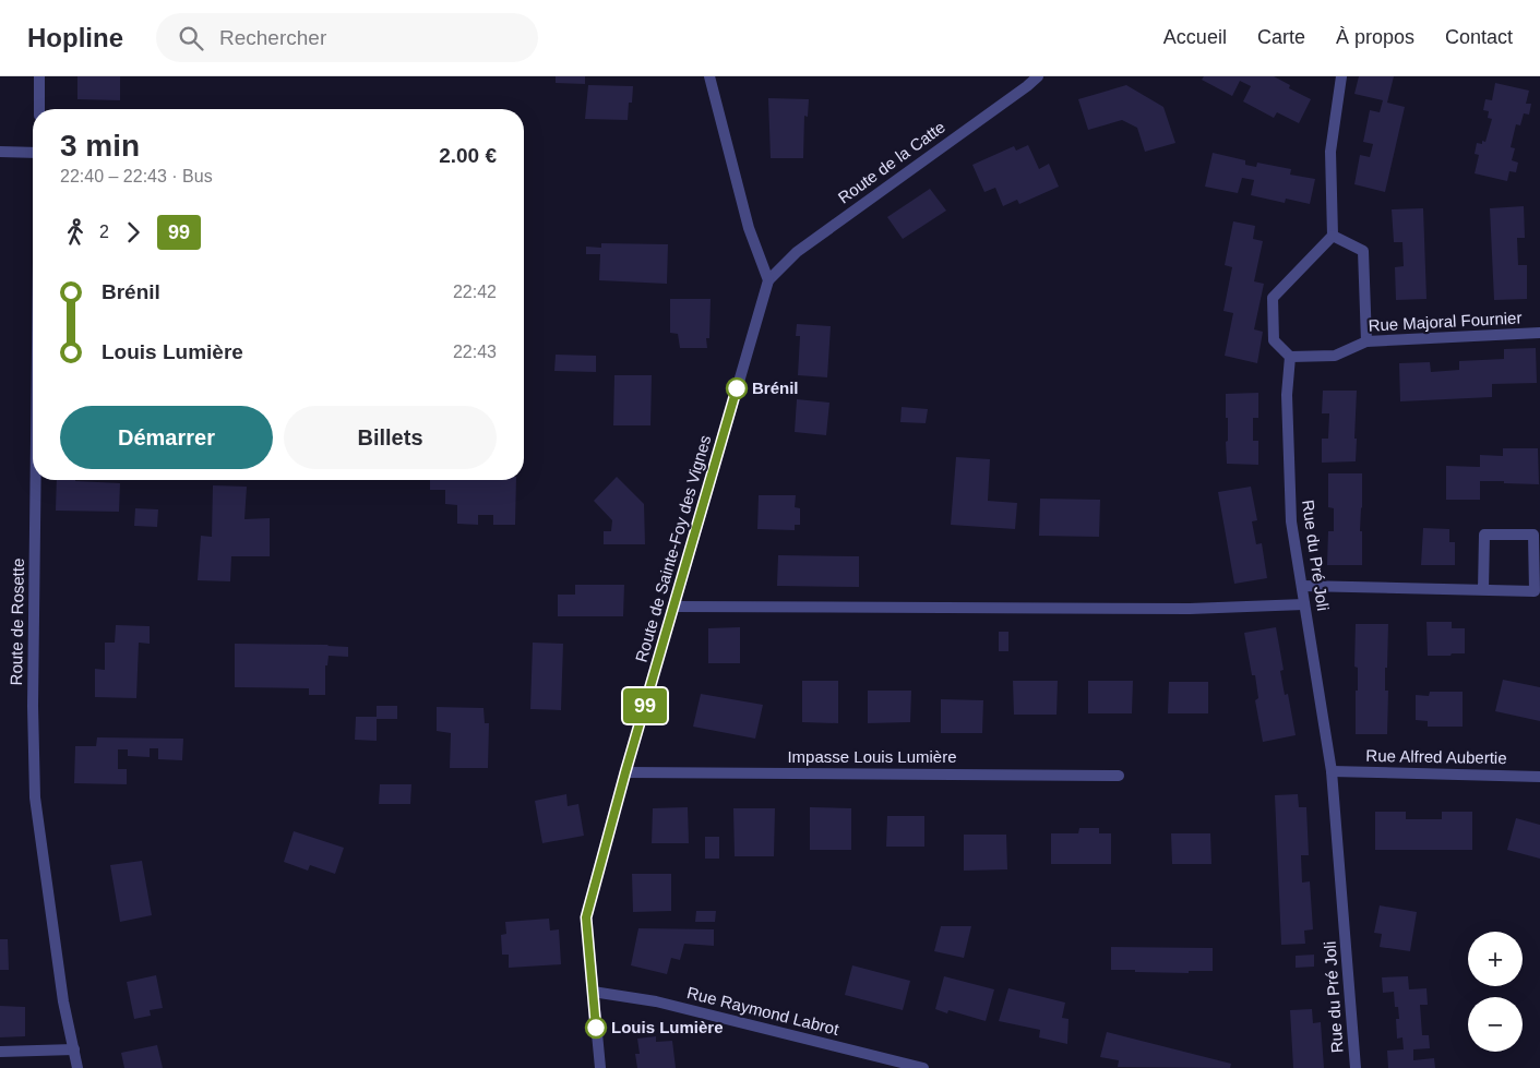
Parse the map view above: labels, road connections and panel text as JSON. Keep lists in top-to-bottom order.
{
  "streets": {
    "street": [
      "Route de la Catte",
      "Rue Majoral Fournier",
      "Route de Sainte-Foy des Vignes",
      "Rue du Pré Joli",
      "Route de Rosette",
      "Impasse Louis Lumière",
      "Rue Alfred Aubertie",
      "Rue Raymond Labrot"
    ]
  },
  "crossings": [
    ["Route de la Catte", "Route de Sainte-Foy des Vignes"],
    ["Rue Majoral Fournier", "Rue du Pré Joli"],
    ["Route de Sainte-Foy des Vignes", "Impasse Louis Lumière"],
    ["Route de Sainte-Foy des Vignes", "Rue Raymond Labrot"],
    ["Rue du Pré Joli", "Rue Alfred Aubertie"]
  ],
  "places": ["Brénil", "Louis Lumière"],
  "lines": ["bus line 99"],
  "page": {
    "header": "Hopline",
    "search": "Rechercher",
    "nav": [
      "Accueil",
      "Carte",
      "À propos",
      "Contact"
    ],
    "on_map": "99",
    "heading": ["3 min", "22:40 – 22:43 · Bus", "2.00 €"],
    "legs": ["2", "99"],
    "list": [
      {
        "name": "Brénil",
        "value": "22:42"
      },
      {
        "name": "Louis Lumière",
        "value": "22:43"
      }
    ],
    "buttons": ["Démarrer", "Billets"],
    "map_buttons": ["+", "−"]
  }
}
